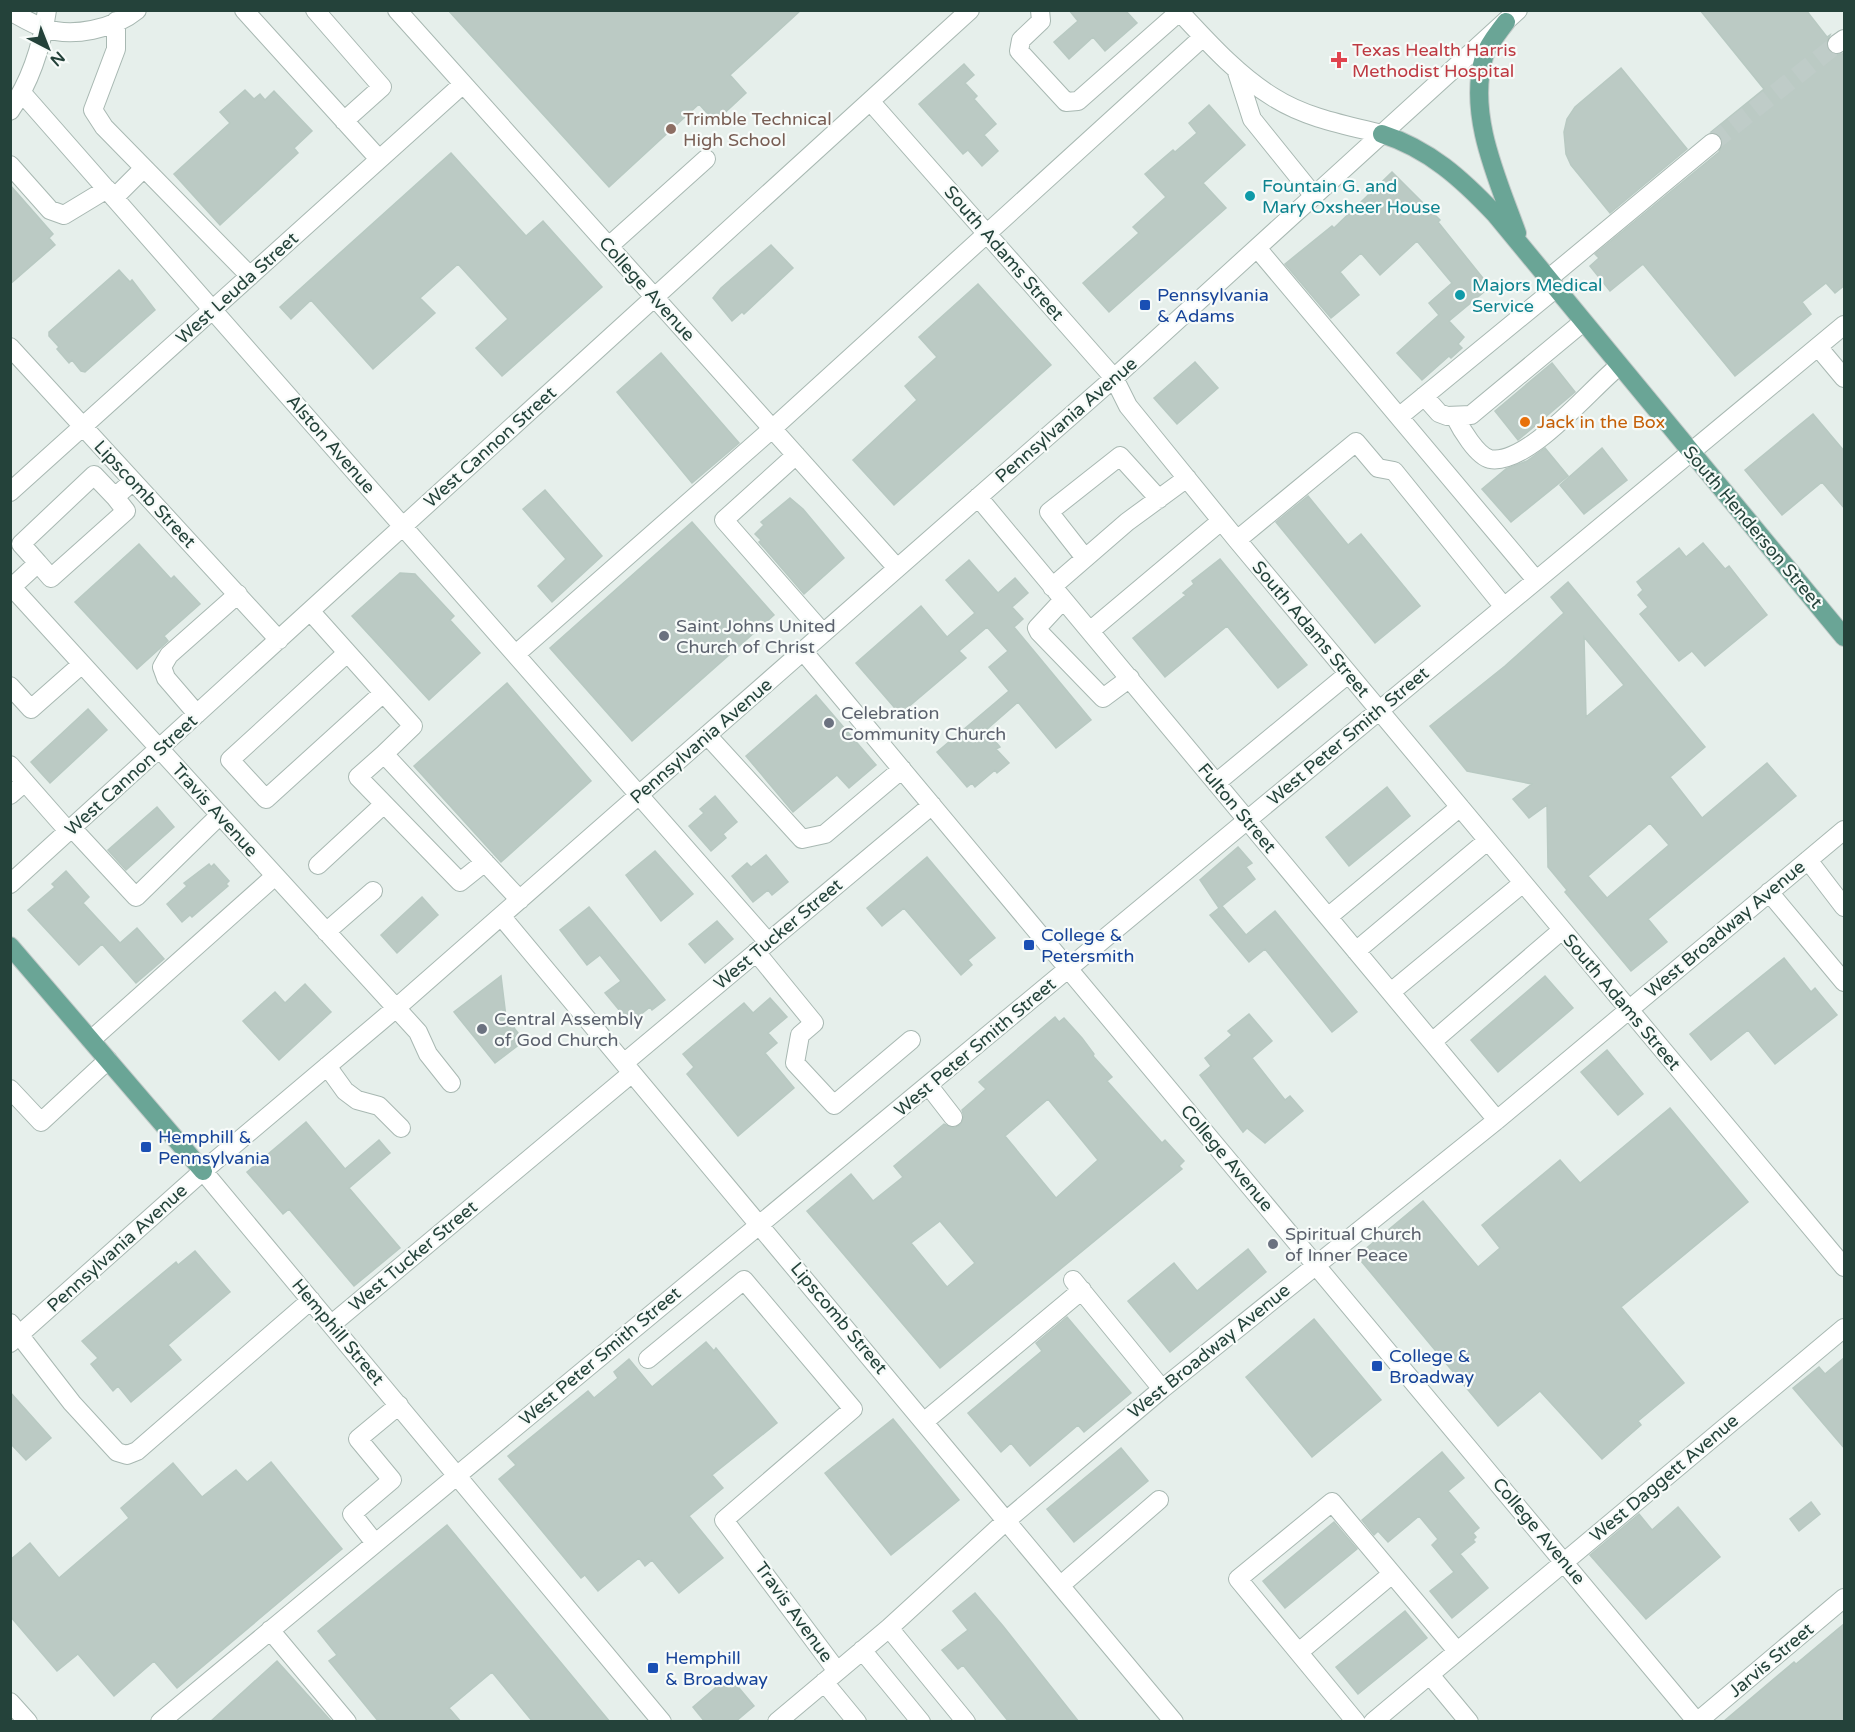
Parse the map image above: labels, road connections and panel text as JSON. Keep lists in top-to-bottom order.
{
  "streets": {
    "main road": ["South Henderson Street", "Hemphill Street"],
    "street": [
      "South Adams Street",
      "West Leuda Street",
      "College Avenue",
      "Pennsylvania Avenue",
      "Alston Avenue",
      "West Cannon Street",
      "Lipscomb Street",
      "West Peter Smith Street",
      "Fulton Street",
      "Travis Avenue",
      "West Broadway Avenue",
      "West Tucker Street",
      "West Daggett Avenue",
      "Jarvis Street"
    ]
  },
  "crossings": [
    ["South Adams Street", "Pennsylvania Avenue"],
    ["South Adams Street", "West Cannon Street"],
    ["South Adams Street", "West Peter Smith Street"],
    ["South Adams Street", "West Broadway Avenue"],
    ["West Leuda Street", "College Avenue"],
    ["West Leuda Street", "Alston Avenue"],
    ["West Leuda Street", "Lipscomb Street"],
    ["College Avenue", "Pennsylvania Avenue"],
    ["College Avenue", "West Cannon Street"],
    ["College Avenue", "West Peter Smith Street"],
    ["College Avenue", "West Broadway Avenue"],
    ["College Avenue", "West Tucker Street"],
    ["College Avenue", "West Daggett Avenue"],
    ["College Avenue", "Jarvis Street"],
    ["Pennsylvania Avenue", "Alston Avenue"],
    ["Pennsylvania Avenue", "Lipscomb Street"],
    ["Pennsylvania Avenue", "South Henderson Street"],
    ["Pennsylvania Avenue", "Fulton Street"],
    ["Pennsylvania Avenue", "Travis Avenue"],
    ["Pennsylvania Avenue", "Hemphill Street"],
    ["Alston Avenue", "West Cannon Street"],
    ["Alston Avenue", "West Tucker Street"],
    ["West Cannon Street", "Lipscomb Street"],
    ["West Cannon Street", "Travis Avenue"],
    ["Lipscomb Street", "West Peter Smith Street"],
    ["Lipscomb Street", "West Broadway Avenue"],
    ["Lipscomb Street", "West Tucker Street"],
    ["South Henderson Street", "West Peter Smith Street"],
    ["West Peter Smith Street", "Fulton Street"],
    ["West Peter Smith Street", "Hemphill Street"],
    ["Fulton Street", "West Broadway Avenue"],
    ["Travis Avenue", "West Broadway Avenue"],
    ["West Tucker Street", "Hemphill Street"]
  ],
  "places": {
    "health": ["Texas Health Harris Methodist Hospital"],
    "other": [
      "Trimble Technical High School",
      "Fountain G. and Mary Oxsheer House",
      "Majors Medical Service",
      "Jack in the Box",
      "Saint Johns United Church of Christ",
      "Celebration Community Church",
      "Central Assembly of God Church",
      "Spiritual Church of Inner Peace"
    ],
    "transit": [
      "Pennsylvania & Adams",
      "College & Petersmith",
      "Hemphill & Pennsylvania",
      "College & Broadway",
      "Hemphill & Broadway"
    ]
  },
  "north": "bottom right"
}
